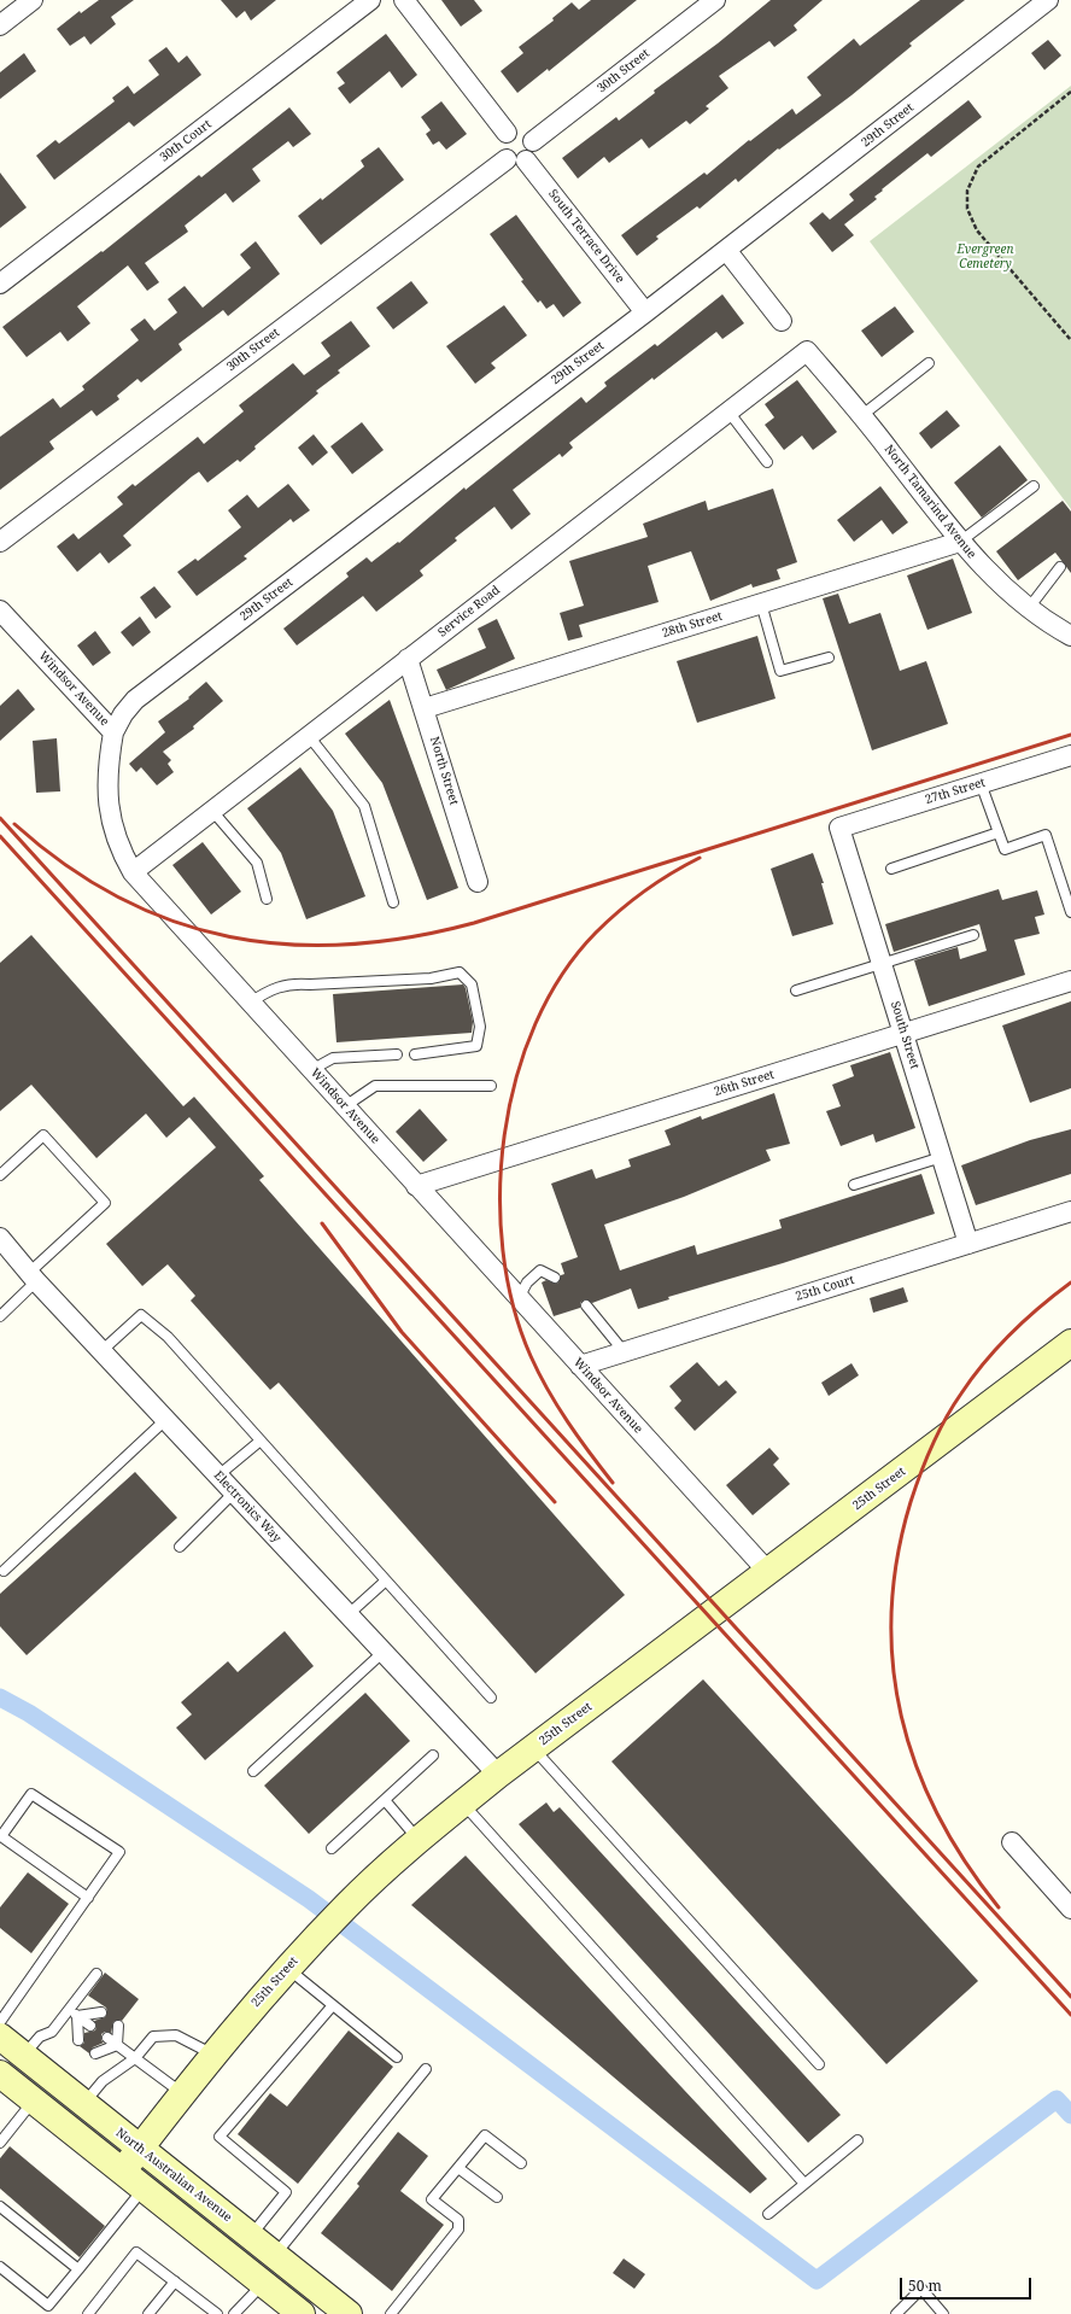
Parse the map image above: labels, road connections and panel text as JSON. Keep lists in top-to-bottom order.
{
  "streets": {
    "main road": ["25th Street", "North Australian Avenue"],
    "street": [
      "30th Street",
      "29th Street",
      "30th Court",
      "South Terrace Drive",
      "North Tamarind Avenue",
      "Service Road",
      "28th Street",
      "Windsor Avenue",
      "North Street",
      "27th Street",
      "South Street",
      "26th Street",
      "25th Court",
      "Electronics Way"
    ]
  },
  "crossings": [
    ["30th Street", "South Terrace Drive"],
    ["29th Street", "South Terrace Drive"],
    ["29th Street", "Windsor Avenue"],
    ["North Tamarind Avenue", "Service Road"],
    ["North Tamarind Avenue", "28th Street"],
    ["Service Road", "Windsor Avenue"],
    ["Service Road", "North Street"],
    ["28th Street", "North Street"],
    ["Windsor Avenue", "26th Street"],
    ["Windsor Avenue", "25th Court"],
    ["Windsor Avenue", "25th Street"],
    ["27th Street", "South Street"],
    ["South Street", "26th Street"],
    ["South Street", "25th Court"],
    ["25th Street", "Electronics Way"],
    ["25th Street", "North Australian Avenue"]
  ],
  "parks": ["Evergreen Cemetery"],
  "scale_bar": "50 m"
}
